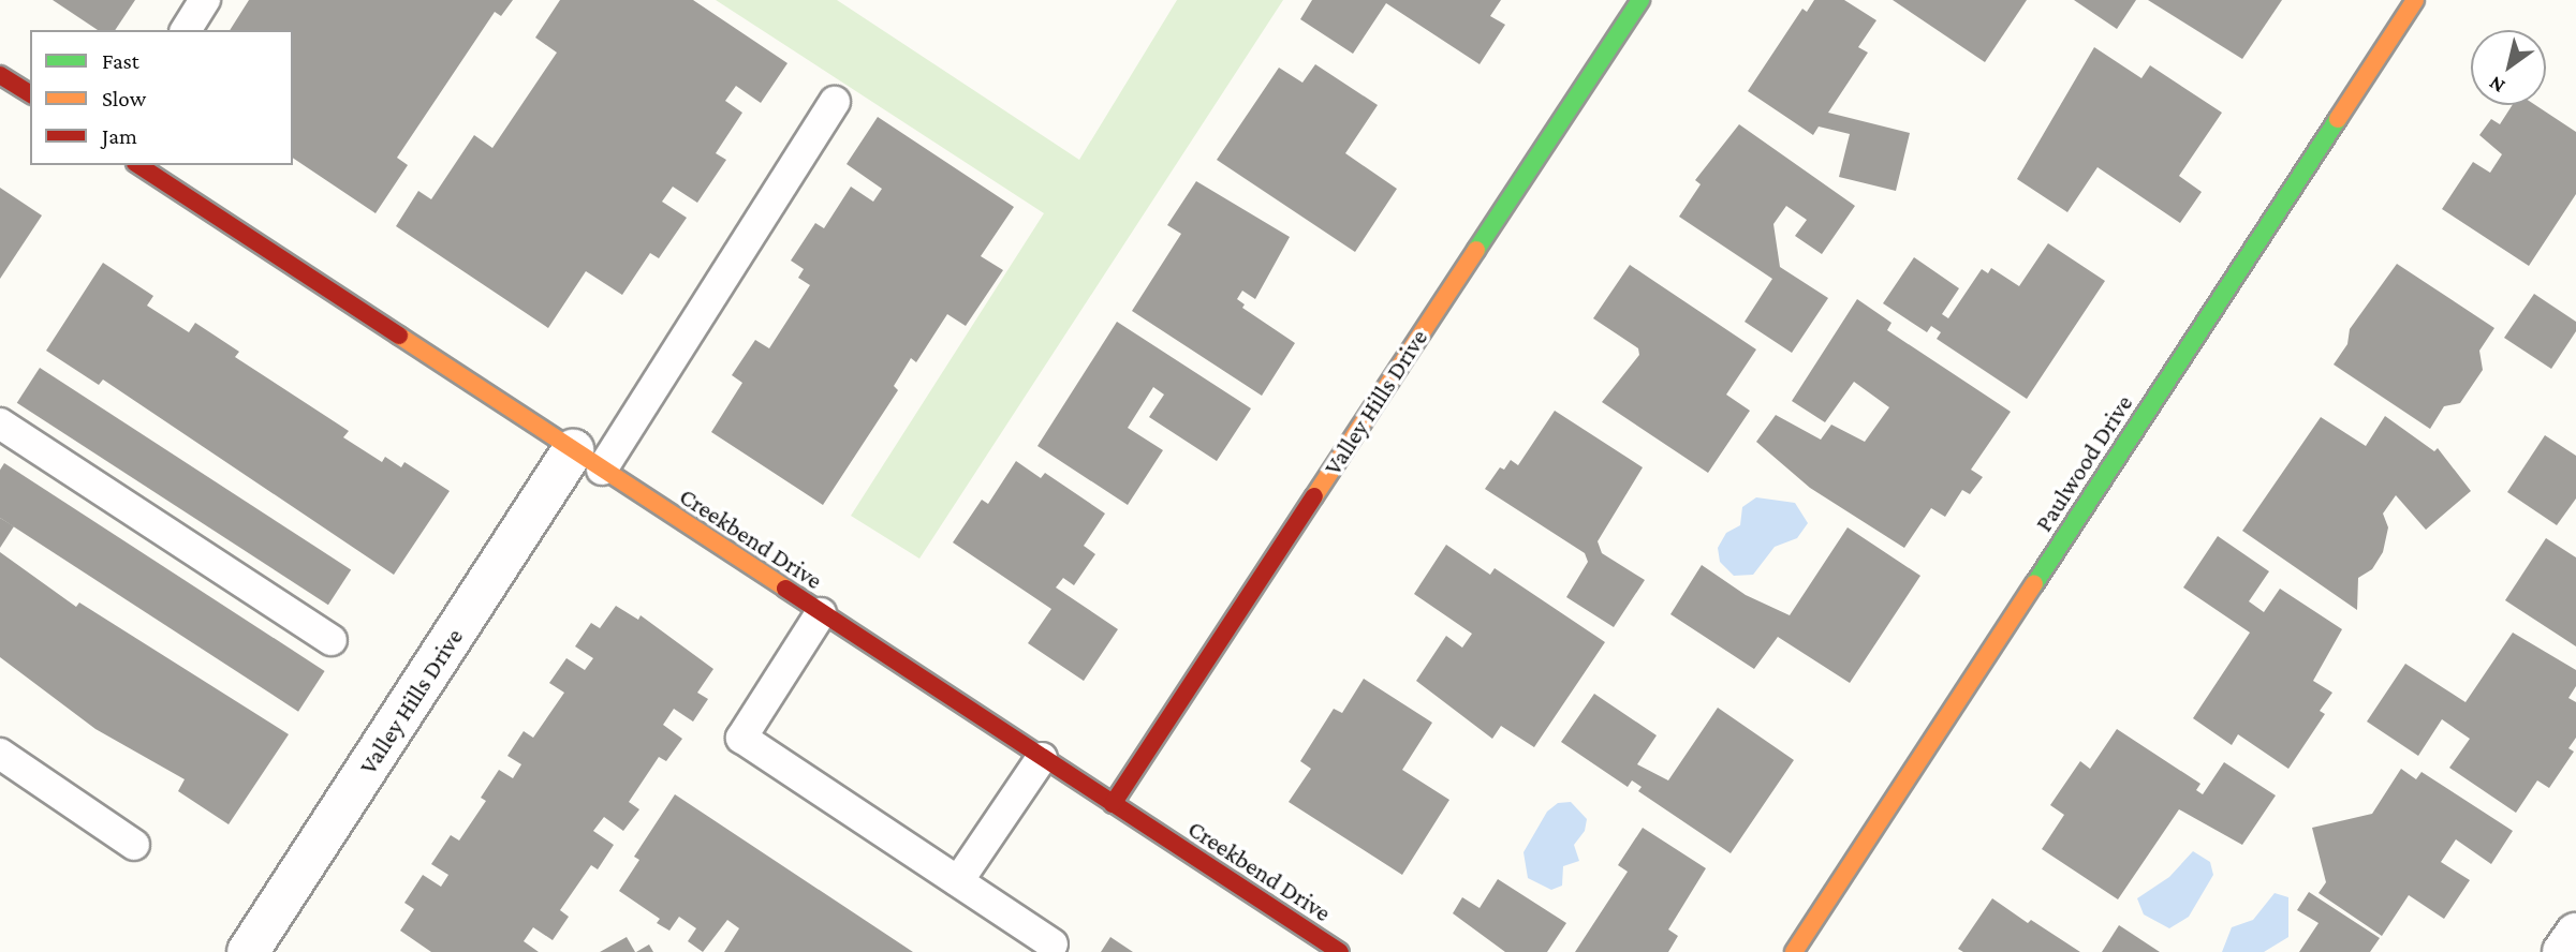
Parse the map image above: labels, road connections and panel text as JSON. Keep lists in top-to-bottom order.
{
  "streets": {
    "street": ["Valley Hills Drive", "Paulwood Drive", "Creekbend Drive"]
  },
  "crossings": [
    ["Valley Hills Drive", "Creekbend Drive"]
  ],
  "legend": ["Fast", "Slow", "Jam"],
  "north": "bottom left"
}
